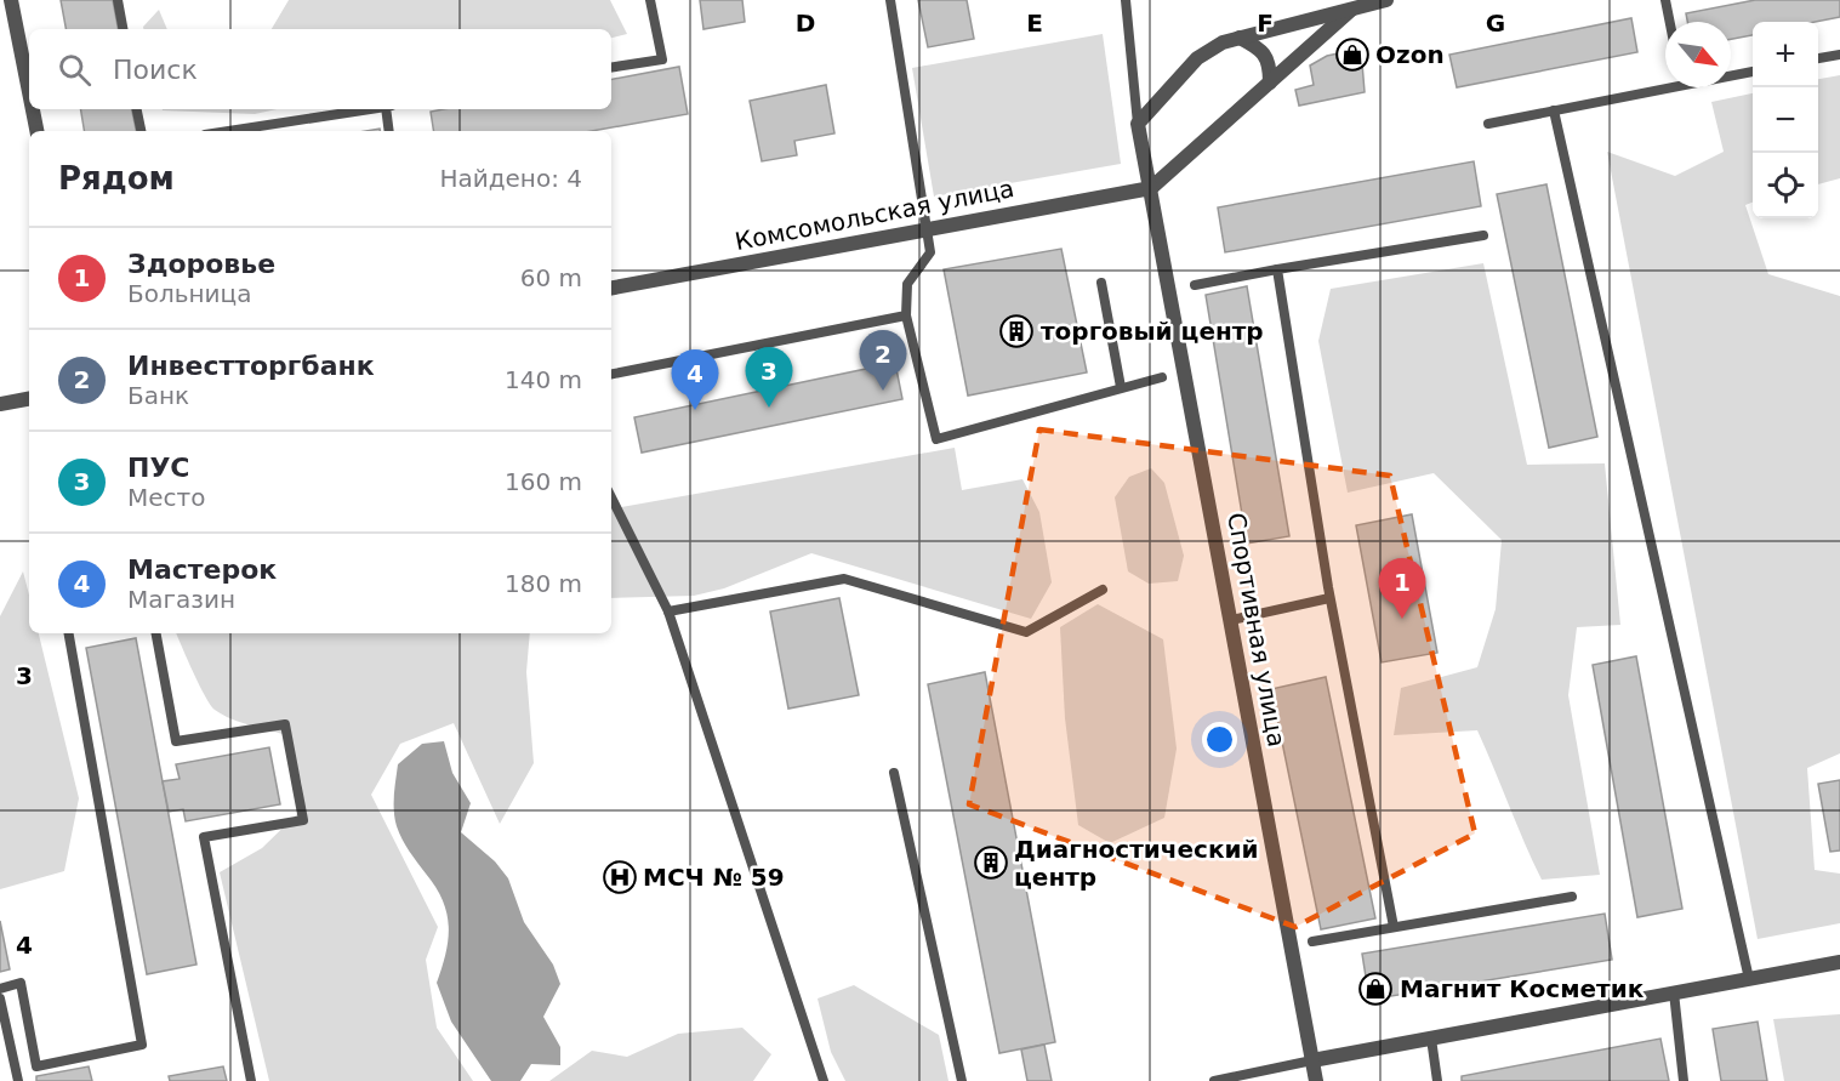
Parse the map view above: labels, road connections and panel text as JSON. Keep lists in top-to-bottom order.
{
  "streets": {
    "street": ["Комсомольская улица", "Спортивная улица"]
  },
  "crossings": [
    ["Комсомольская улица", "Спортивная улица"]
  ],
  "places": {
    "shop": ["Ozon", "Магнит Косметик"],
    "building": ["торговый центр", "Диагностический центр"],
    "hospital": ["МСЧ № 59"]
  },
  "north": "bottom right",
  "page": {
    "map_buttons": ["+", "−"],
    "search": "Поиск",
    "heading": ["Рядом", "Найдено: 4"],
    "list": [
      {
        "mark": "1",
        "name": "Здоровье",
        "note": "Больница",
        "value": "60 m"
      },
      {
        "mark": "2",
        "name": "Инвестторгбанк",
        "note": "Банк",
        "value": "140 m"
      },
      {
        "mark": "3",
        "name": "ПУС",
        "note": "Место",
        "value": "160 m"
      },
      {
        "mark": "4",
        "name": "Мастерок",
        "note": "Магазин",
        "value": "180 m"
      }
    ],
    "pins": [
      "2",
      "3",
      "4",
      "1"
    ]
  },
  "grid": {
    "columns": [
      "D",
      "E",
      "F",
      "G"
    ],
    "rows": ["3", "4"]
  }
}
